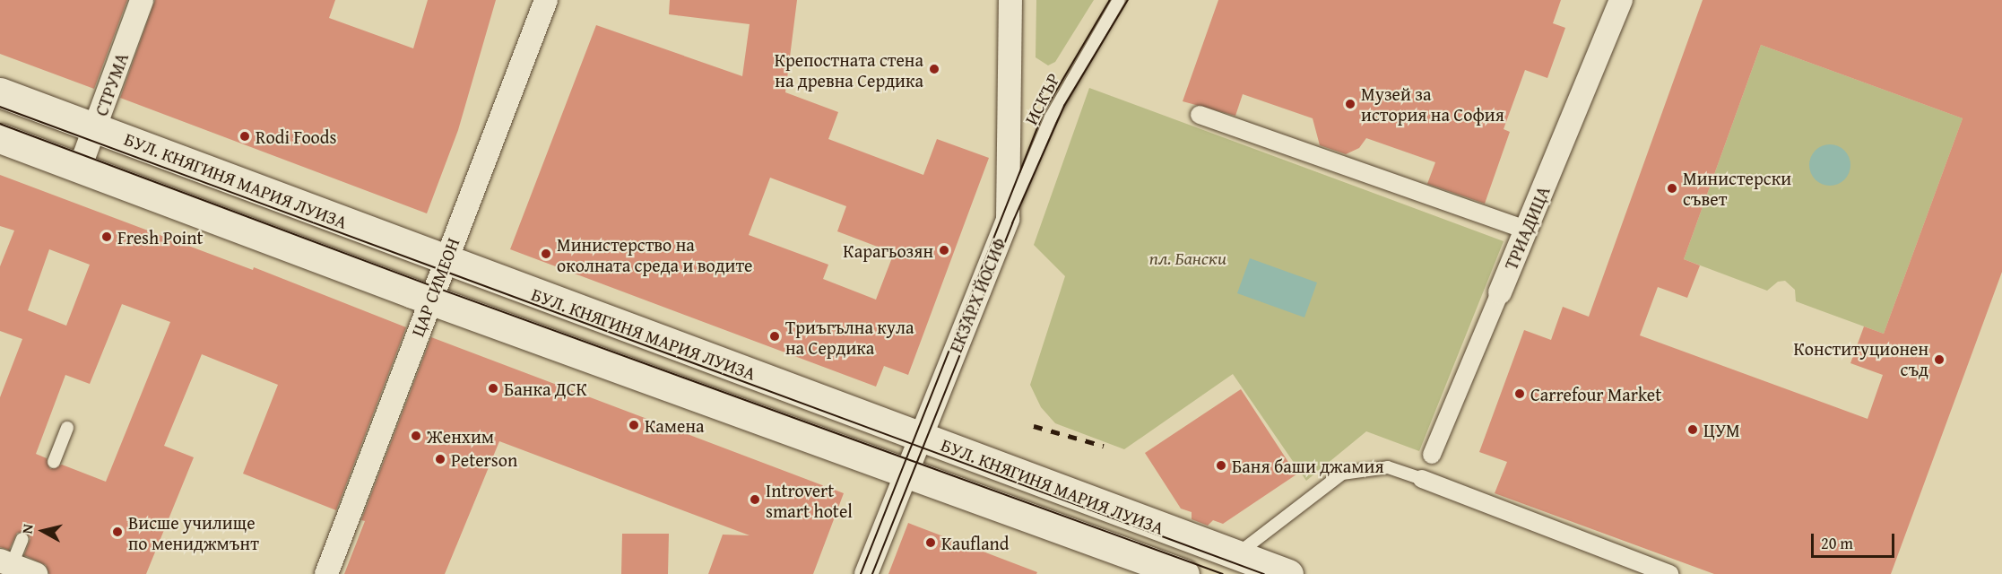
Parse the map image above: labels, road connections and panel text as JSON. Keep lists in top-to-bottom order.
{
  "streets": {
    "main road": ["БУЛ. КНЯГИНЯ МАРИЯ ЛУИЗА"],
    "street": [
      "СТРУМА",
      "ТРИАДИЦА",
      "ЦАР СИМЕОН",
      "ЕКЗАРХ ЙОСИФ"
    ],
    "lane": ["ИСКЪР"]
  },
  "crossings": [
    ["СТРУМА", "БУЛ. КНЯГИНЯ МАРИЯ ЛУИЗА"],
    ["ИСКЪР", "ЕКЗАРХ ЙОСИФ"],
    ["БУЛ. КНЯГИНЯ МАРИЯ ЛУИЗА", "ЦАР СИМЕОН"],
    ["БУЛ. КНЯГИНЯ МАРИЯ ЛУИЗА", "ЕКЗАРХ ЙОСИФ"]
  ],
  "parks": ["пл. Бански"],
  "places": [
    "Крепостната стена на древна Сердика",
    "Музей за история на София",
    "Rodi Foods",
    "Министерски съвет",
    "Fresh Point",
    "Карагьозян",
    "Министерство на околната среда и водите",
    "Триъгълна кула на Сердика",
    "Конституционен съд",
    "Банка ДСК",
    "Carrefour Market",
    "Камена",
    "ЦУМ",
    "Женхим",
    "Peterson",
    "Баня баши джамия",
    "Introvert smart hotel",
    "Висше училище по мениджмънт",
    "Kaufland"
  ],
  "scale_bar": "20 m",
  "north": "left"
}
